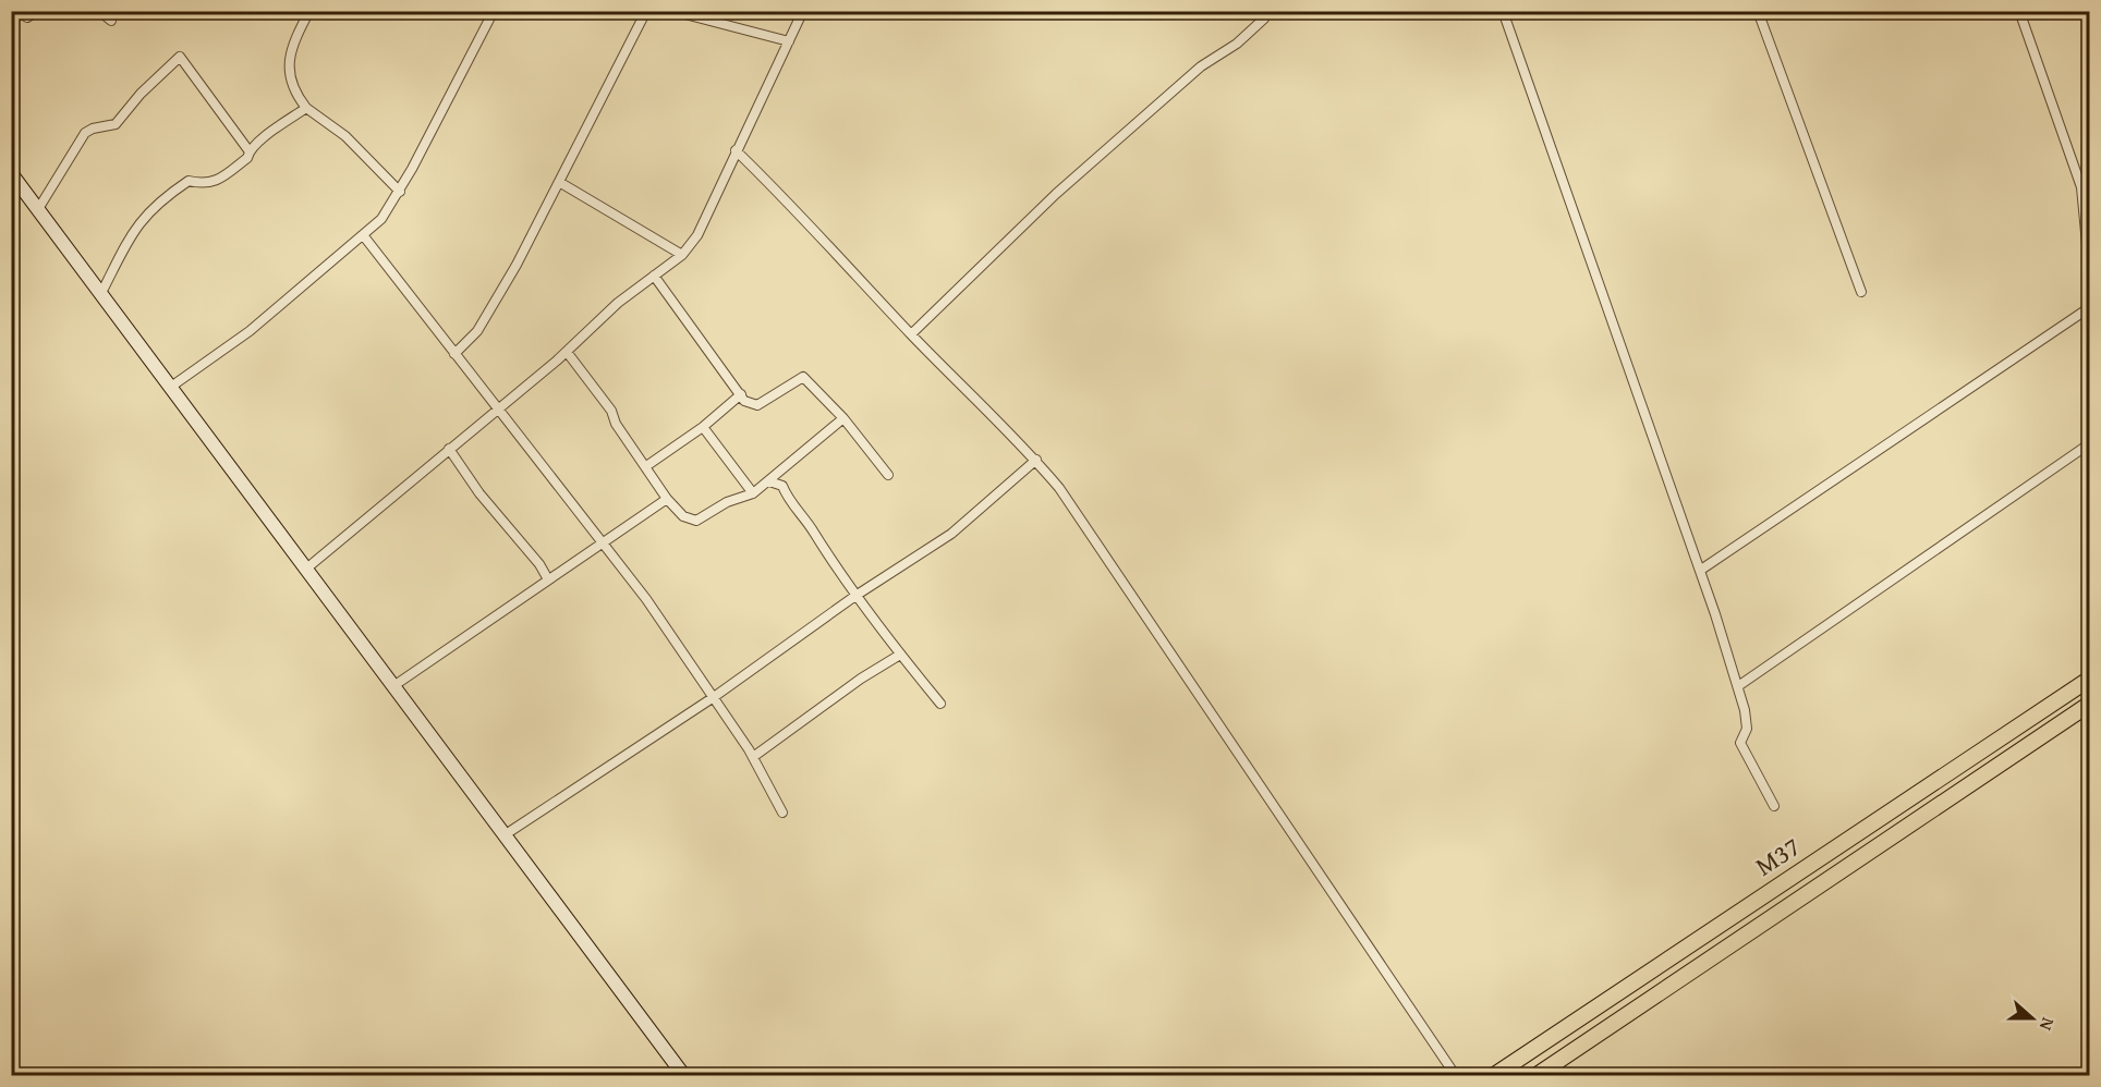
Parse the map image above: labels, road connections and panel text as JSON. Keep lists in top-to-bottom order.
{
  "streets": {
    "highway": ["M37"]
  },
  "north": "right"
}
